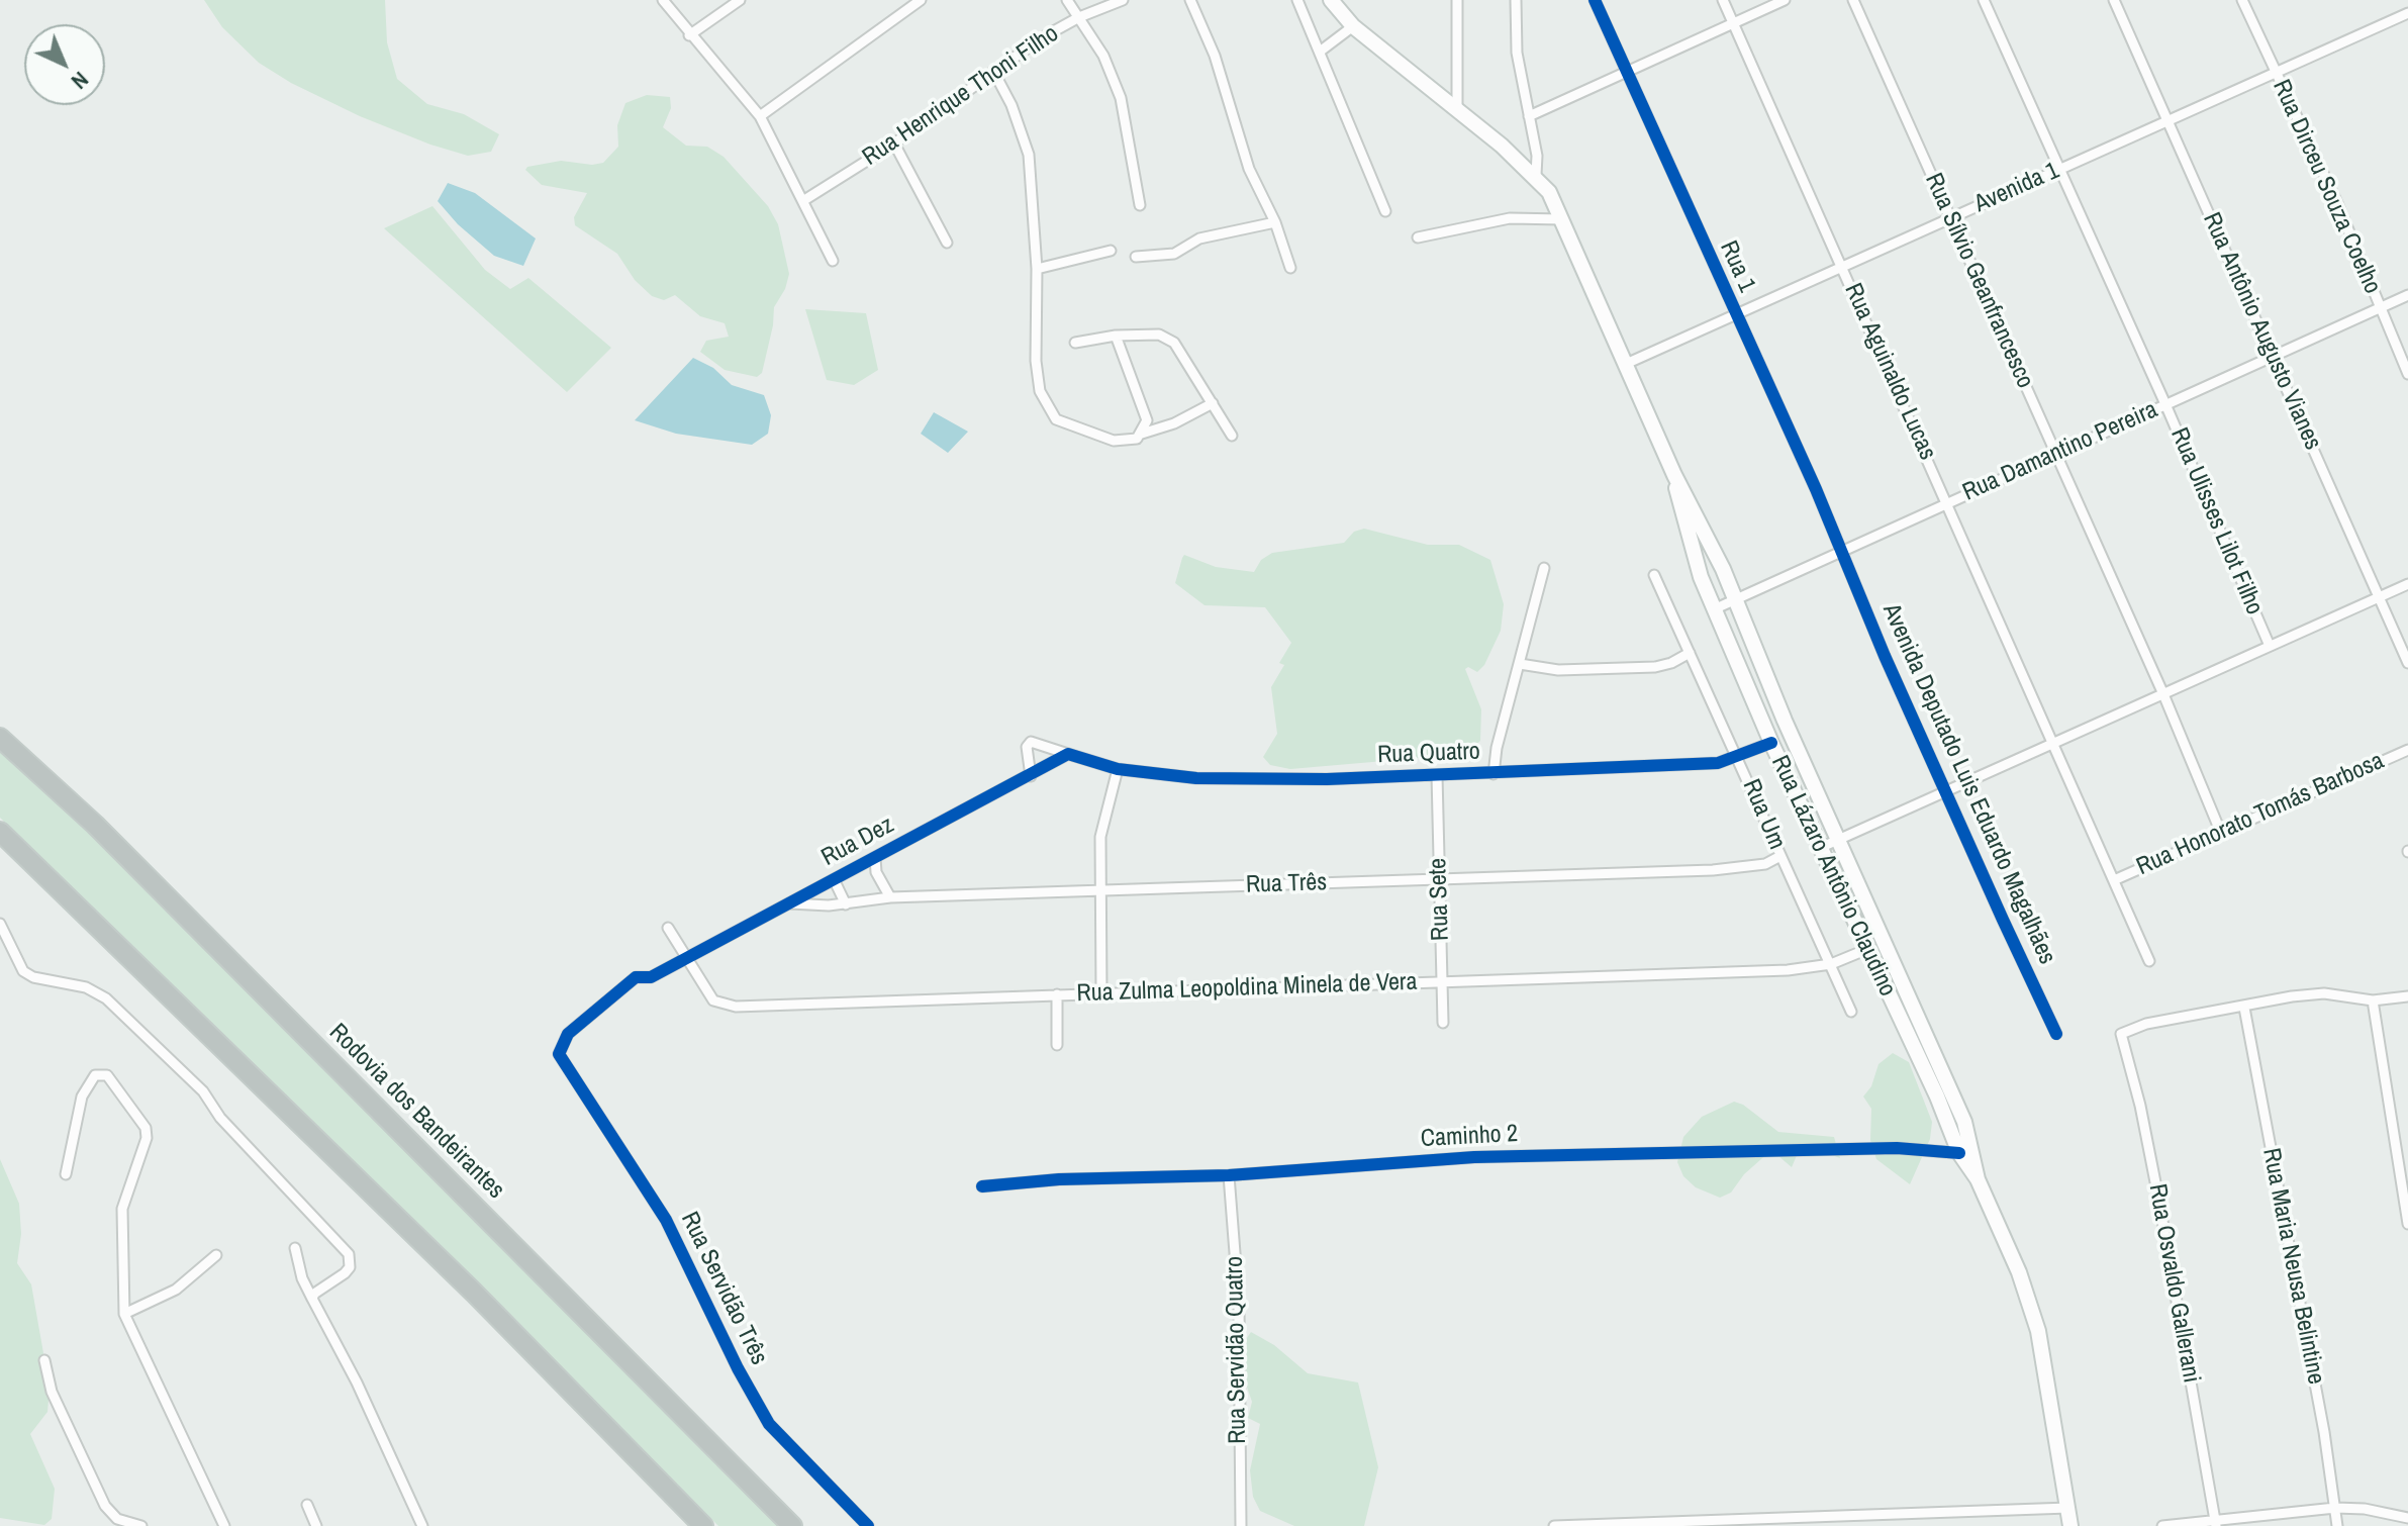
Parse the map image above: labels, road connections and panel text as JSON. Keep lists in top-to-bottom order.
{
  "streets": {
    "highway": ["Rodovia dos Bandeirantes"],
    "main road": ["Rua Lázaro Antônio Claudino"],
    "street": [
      "Rua Henrique Thoni Filho",
      "Rua Dirceu Souza Coelho",
      "Avenida 1",
      "Rua 1",
      "Rua Sílvio Geanfrancesco",
      "Rua Antônio Augusto Vianes",
      "Rua Aguinaldo Lucas",
      "Rua Damantino Pereira",
      "Rua Ulisses Lilot Filho",
      "Rua Quatro",
      "Avenida Deputado Luis Eduardo Magalhães",
      "Rua Um",
      "Rua Honorato Tomás Barbosa",
      "Rua Dez",
      "Rua Três",
      "Rua Sete",
      "Rua Zulma Leopoldina Minela de Vera",
      "Caminho 2",
      "Rua Maria Neusa Belintine",
      "Rua Osvaldo Gallerani",
      "Rua Servidão Três",
      "Rua Servidão Quatro"
    ]
  },
  "crossings": [
    ["Rua Dirceu Souza Coelho", "Avenida 1"],
    ["Rua Dirceu Souza Coelho", "Rua Damantino Pereira"],
    ["Avenida 1", "Rua 1"],
    ["Avenida 1", "Rua Sílvio Geanfrancesco"],
    ["Avenida 1", "Rua Antônio Augusto Vianes"],
    ["Avenida 1", "Rua Aguinaldo Lucas"],
    ["Avenida 1", "Rua Ulisses Lilot Filho"],
    ["Avenida 1", "Rua Lázaro Antônio Claudino"],
    ["Rua 1", "Rua Damantino Pereira"],
    ["Rua 1", "Avenida Deputado Luis Eduardo Magalhães"],
    ["Rua Sílvio Geanfrancesco", "Rua Damantino Pereira"],
    ["Rua Sílvio Geanfrancesco", "Rua Honorato Tomás Barbosa"],
    ["Rua Antônio Augusto Vianes", "Rua Damantino Pereira"],
    ["Rua Aguinaldo Lucas", "Rua Damantino Pereira"],
    ["Rua Aguinaldo Lucas", "Rua Honorato Tomás Barbosa"],
    ["Rua Damantino Pereira", "Rua Ulisses Lilot Filho"],
    ["Rua Damantino Pereira", "Avenida Deputado Luis Eduardo Magalhães"],
    ["Rua Damantino Pereira", "Rua Lázaro Antônio Claudino"],
    ["Rua Quatro", "Rua Um"],
    ["Rua Quatro", "Rua Dez"],
    ["Rua Quatro", "Rua Lázaro Antônio Claudino"],
    ["Rua Quatro", "Rua Sete"],
    ["Rua Um", "Rua Três"],
    ["Rua Um", "Rua Zulma Leopoldina Minela de Vera"],
    ["Rua Dez", "Rua Três"],
    ["Rua Dez", "Rua Zulma Leopoldina Minela de Vera"],
    ["Rua Dez", "Rua Servidão Três"],
    ["Rua Lázaro Antônio Claudino", "Rua Zulma Leopoldina Minela de Vera"],
    ["Rua Lázaro Antônio Claudino", "Caminho 2"],
    ["Rua Três", "Rua Sete"],
    ["Rua Sete", "Rua Zulma Leopoldina Minela de Vera"],
    ["Caminho 2", "Rua Servidão Quatro"],
    ["Rua Maria Neusa Belintine", "Rua Osvaldo Gallerani"]
  ],
  "north": "bottom right"
}
